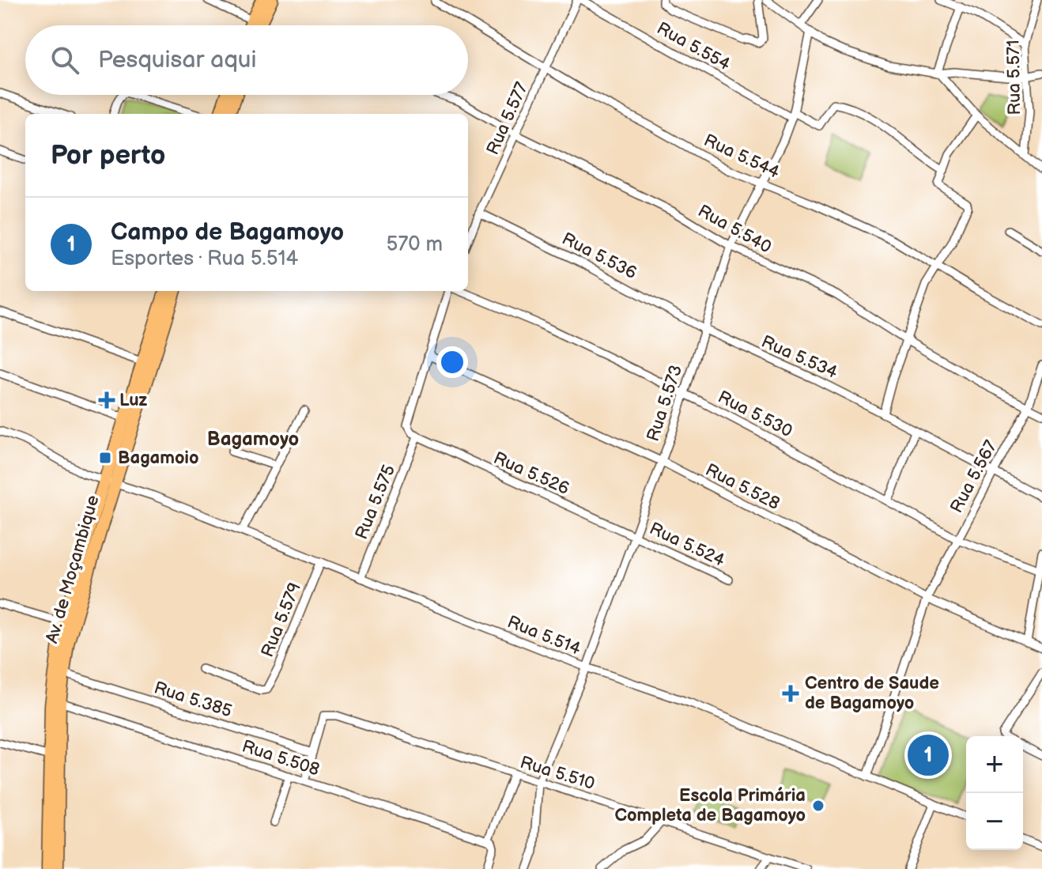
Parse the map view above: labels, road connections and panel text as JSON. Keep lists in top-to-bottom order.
{
  "streets": {
    "highway": ["Av. de Moçambique"],
    "street": [
      "Rua 5.554",
      "Rua 5.571",
      "Rua 5.577",
      "Rua 5.544",
      "Rua 5.540",
      "Rua 5.536",
      "Rua 5.534",
      "Rua 5.573",
      "Rua 5.530",
      "Rua 5.526",
      "Rua 5.567",
      "Rua 5.528",
      "Rua 5.575",
      "Rua 5.524",
      "Rua 5.579",
      "Rua 5.514",
      "Rua 5.385",
      "Rua 5.508",
      "Rua 5.510"
    ]
  },
  "crossings": [
    ["Rua 5.554", "Rua 5.577"],
    ["Rua 5.554", "Rua 5.573"],
    ["Rua 5.577", "Rua 5.544"],
    ["Rua 5.577", "Rua 5.540"],
    ["Rua 5.577", "Rua 5.536"],
    ["Rua 5.544", "Rua 5.573"],
    ["Rua 5.540", "Rua 5.573"],
    ["Rua 5.540", "Rua 5.567"],
    ["Rua 5.536", "Rua 5.534"],
    ["Rua 5.536", "Rua 5.573"],
    ["Rua 5.534", "Rua 5.573"],
    ["Rua 5.534", "Rua 5.567"],
    ["Rua 5.573", "Rua 5.530"],
    ["Rua 5.573", "Rua 5.526"],
    ["Rua 5.573", "Rua 5.528"],
    ["Rua 5.573", "Rua 5.524"],
    ["Rua 5.573", "Rua 5.514"],
    ["Rua 5.573", "Rua 5.510"],
    ["Rua 5.530", "Rua 5.567"],
    ["Rua 5.526", "Rua 5.575"],
    ["Rua 5.526", "Rua 5.524"],
    ["Rua 5.567", "Rua 5.528"],
    ["Rua 5.567", "Rua 5.514"],
    ["Rua 5.575", "Rua 5.514"],
    ["Av. de Moçambique", "Rua 5.514"],
    ["Av. de Moçambique", "Rua 5.385"],
    ["Av. de Moçambique", "Rua 5.508"],
    ["Rua 5.579", "Rua 5.514"],
    ["Rua 5.385", "Rua 5.510"]
  ],
  "districts": ["Bagamoyo"],
  "places": {
    "health": ["Luz", "Centro de Saude de Bagamoyo"],
    "transit": ["Bagamoio"],
    "other": ["Escola Primária Completa de Bagamoyo"]
  },
  "page": {
    "search": "Pesquisar aqui",
    "heading": "Por perto",
    "list": [
      {
        "mark": "1",
        "name": "Campo de Bagamoyo",
        "note": "Esportes · Rua 5.514",
        "value": "570 m"
      }
    ],
    "pins": "1",
    "map_buttons": ["+", "−"]
  }
}
